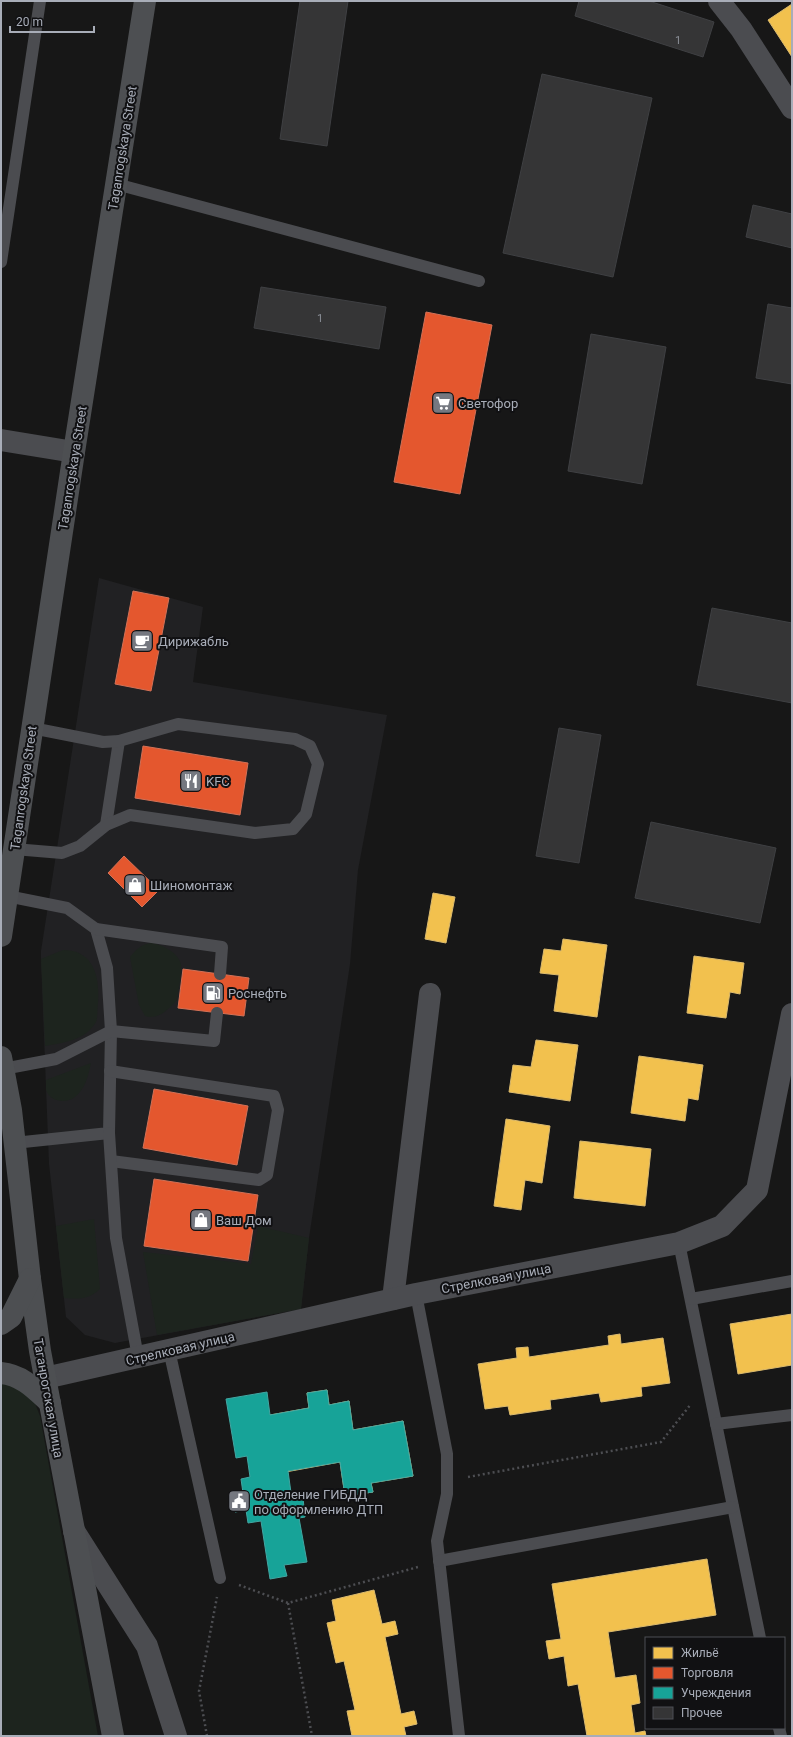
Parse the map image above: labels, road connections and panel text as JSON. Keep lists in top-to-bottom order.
{
  "streets": {
    "main road": ["Taganrogskaya Street", "Таганрогская улица"],
    "street": ["Стрелковая улица"]
  },
  "crossings": [
    ["Стрелковая улица", "Таганрогская улица"]
  ],
  "places": {
    "supermarket": ["Светофор"],
    "cafe": ["Дирижабль"],
    "restaurant": ["KFC"],
    "shop": ["Шиномонтаж", "Ваш Дом"],
    "fuel station": ["Роснефть"],
    "public building": ["Отделение ГИБДД по оформлению ДТП"]
  },
  "house_numbers": ["1", "1"],
  "legend": [
    "Жильё",
    "Торговля",
    "Учреждения",
    "Прочее"
  ],
  "scale_bar": "20 m"
}
